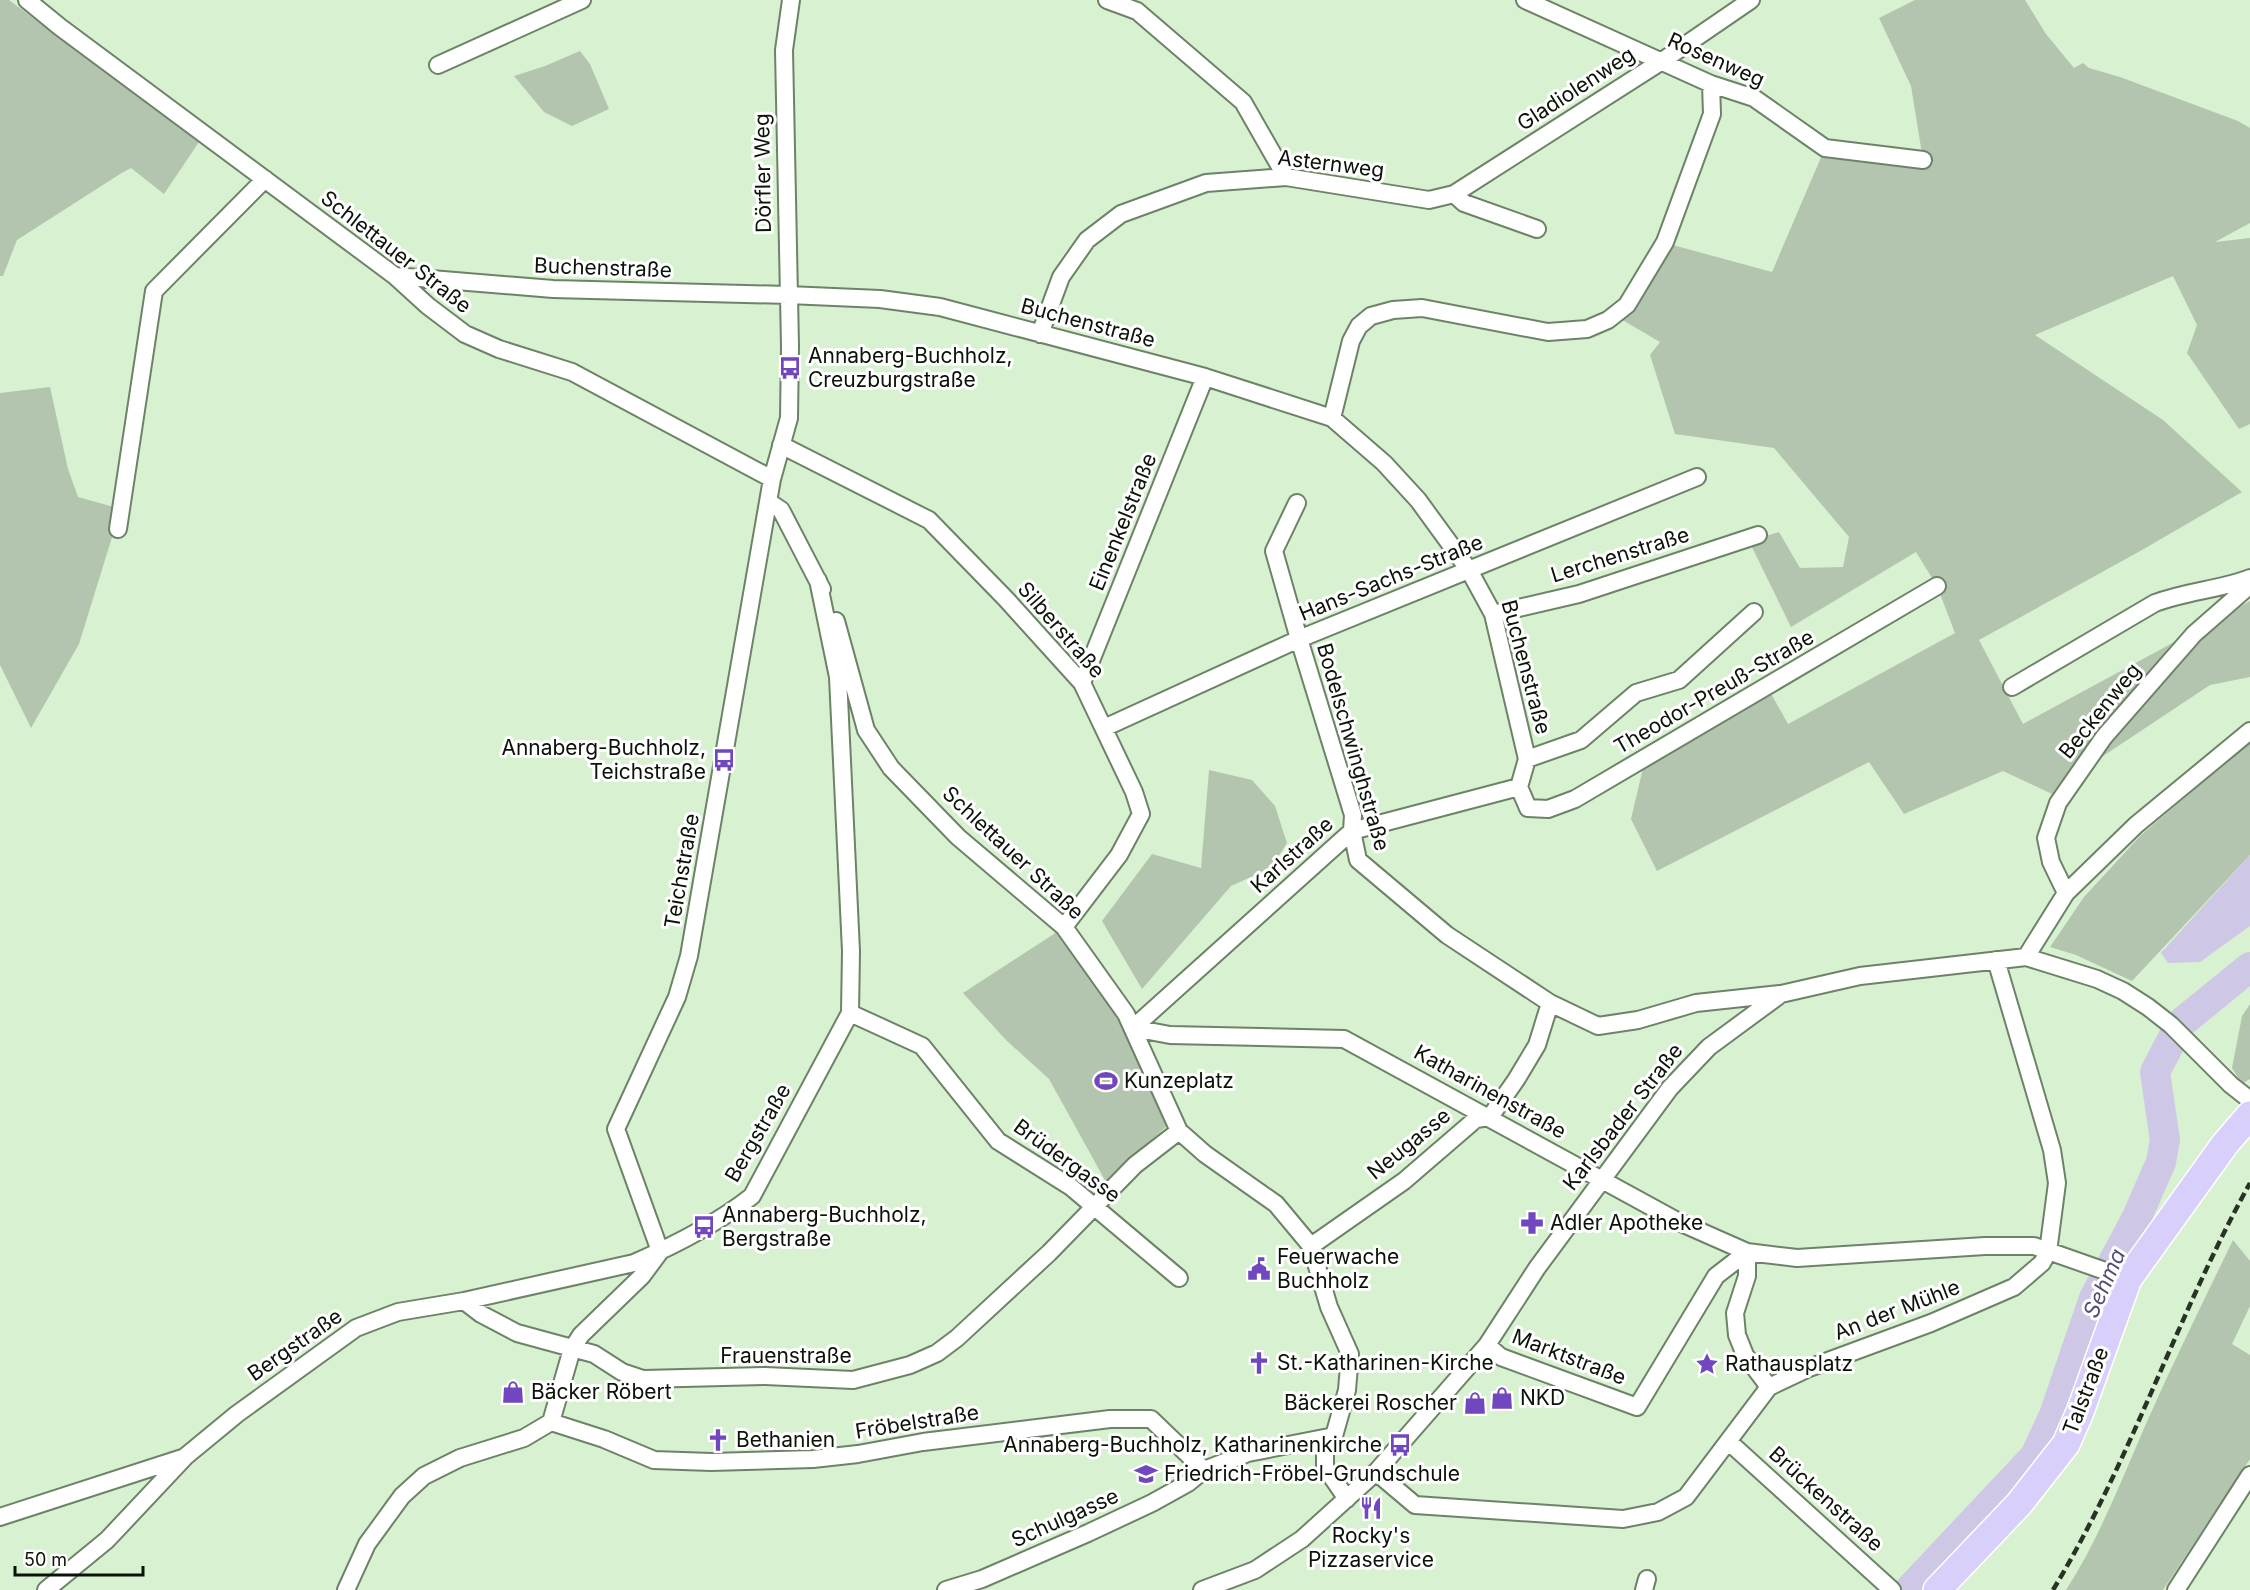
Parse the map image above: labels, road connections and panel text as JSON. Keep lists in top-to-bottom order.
{
  "streets": {
    "main road": ["Talstraße"],
    "street": [
      "Rosenweg",
      "Gladiolenweg",
      "Asternweg",
      "Dörfler Weg",
      "Schlettauer Straße",
      "Buchenstraße",
      "Einenkelstraße",
      "Lerchenstraße",
      "Hans-Sachs-Straße",
      "Silberstraße",
      "Theodor-Preuß-Straße",
      "Beckenweg",
      "Bodelschwinghstraße",
      "Karlstraße",
      "Teichstraße",
      "Katharinenstraße",
      "Karlsbader Straße",
      "Bergstraße",
      "Neugasse",
      "Brüdergasse",
      "An der Mühle",
      "Frauenstraße",
      "Marktstraße",
      "Fröbelstraße",
      "Brückenstraße",
      "Schulgasse"
    ]
  },
  "crossings": [
    ["Rosenweg", "Gladiolenweg"],
    ["Gladiolenweg", "Asternweg"],
    ["Asternweg", "Buchenstraße"],
    ["Dörfler Weg", "Buchenstraße"],
    ["Dörfler Weg", "Silberstraße"],
    ["Dörfler Weg", "Teichstraße"],
    ["Schlettauer Straße", "Buchenstraße"],
    ["Schlettauer Straße", "Silberstraße"],
    ["Schlettauer Straße", "Karlstraße"],
    ["Schlettauer Straße", "Teichstraße"],
    ["Schlettauer Straße", "Katharinenstraße"],
    ["Schlettauer Straße", "Karlsbader Straße"],
    ["Schlettauer Straße", "Bergstraße"],
    ["Schlettauer Straße", "Neugasse"],
    ["Schlettauer Straße", "Frauenstraße"],
    ["Schlettauer Straße", "Schulgasse"],
    ["Buchenstraße", "Einenkelstraße"],
    ["Buchenstraße", "Lerchenstraße"],
    ["Buchenstraße", "Hans-Sachs-Straße"],
    ["Buchenstraße", "Theodor-Preuß-Straße"],
    ["Buchenstraße", "Karlstraße"],
    ["Einenkelstraße", "Silberstraße"],
    ["Hans-Sachs-Straße", "Silberstraße"],
    ["Hans-Sachs-Straße", "Bodelschwinghstraße"],
    ["Silberstraße", "Teichstraße"],
    ["Theodor-Preuß-Straße", "Karlstraße"],
    ["Bodelschwinghstraße", "Karlstraße"],
    ["Bodelschwinghstraße", "Karlsbader Straße"],
    ["Bodelschwinghstraße", "Neugasse"],
    ["Karlstraße", "Katharinenstraße"],
    ["Teichstraße", "Bergstraße"],
    ["Katharinenstraße", "Karlsbader Straße"],
    ["Katharinenstraße", "Neugasse"],
    ["Katharinenstraße", "An der Mühle"],
    ["Katharinenstraße", "Marktstraße"],
    ["Katharinenstraße", "Talstraße"],
    ["Karlsbader Straße", "An der Mühle"],
    ["Karlsbader Straße", "Marktstraße"],
    ["Bergstraße", "Brüdergasse"],
    ["Bergstraße", "Frauenstraße"],
    ["Brüdergasse", "Frauenstraße"],
    ["An der Mühle", "Brückenstraße"],
    ["Fröbelstraße", "Schulgasse"]
  ],
  "water": ["Sehma"],
  "places": {
    "bus stop": [
      "Annaberg-Buchholz, Creuzburgstraße",
      "Annaberg-Buchholz, Teichstraße",
      "Annaberg-Buchholz, Bergstraße",
      "Annaberg-Buchholz, Katharinenkirche"
    ],
    "sports": ["Kunzeplatz"],
    "pharmacy": ["Adler Apotheke"],
    "public building": ["Feuerwache Buchholz"],
    "church": ["St.-Katharinen-Kirche", "Bethanien"],
    "place": ["Rathausplatz"],
    "shop": ["Bäcker Röbert", "NKD", "Bäckerei Roscher"],
    "school or university": ["Friedrich-Fröbel-Grundschule"],
    "restaurant": ["Rocky's Pizzaservice"]
  },
  "scale_bar": "50 m"
}
